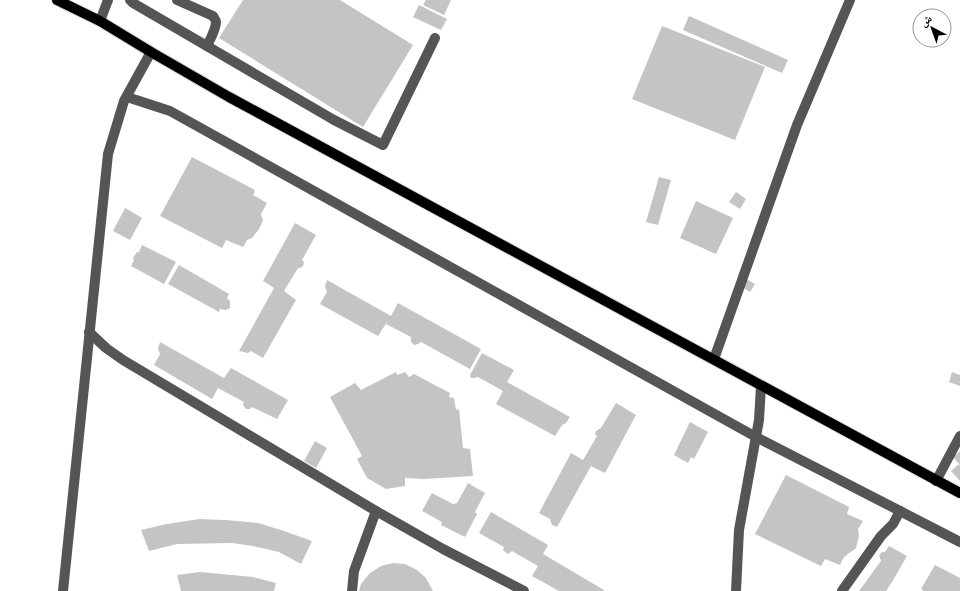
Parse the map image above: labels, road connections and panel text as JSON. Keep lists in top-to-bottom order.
{
  "north": "top left"
}
